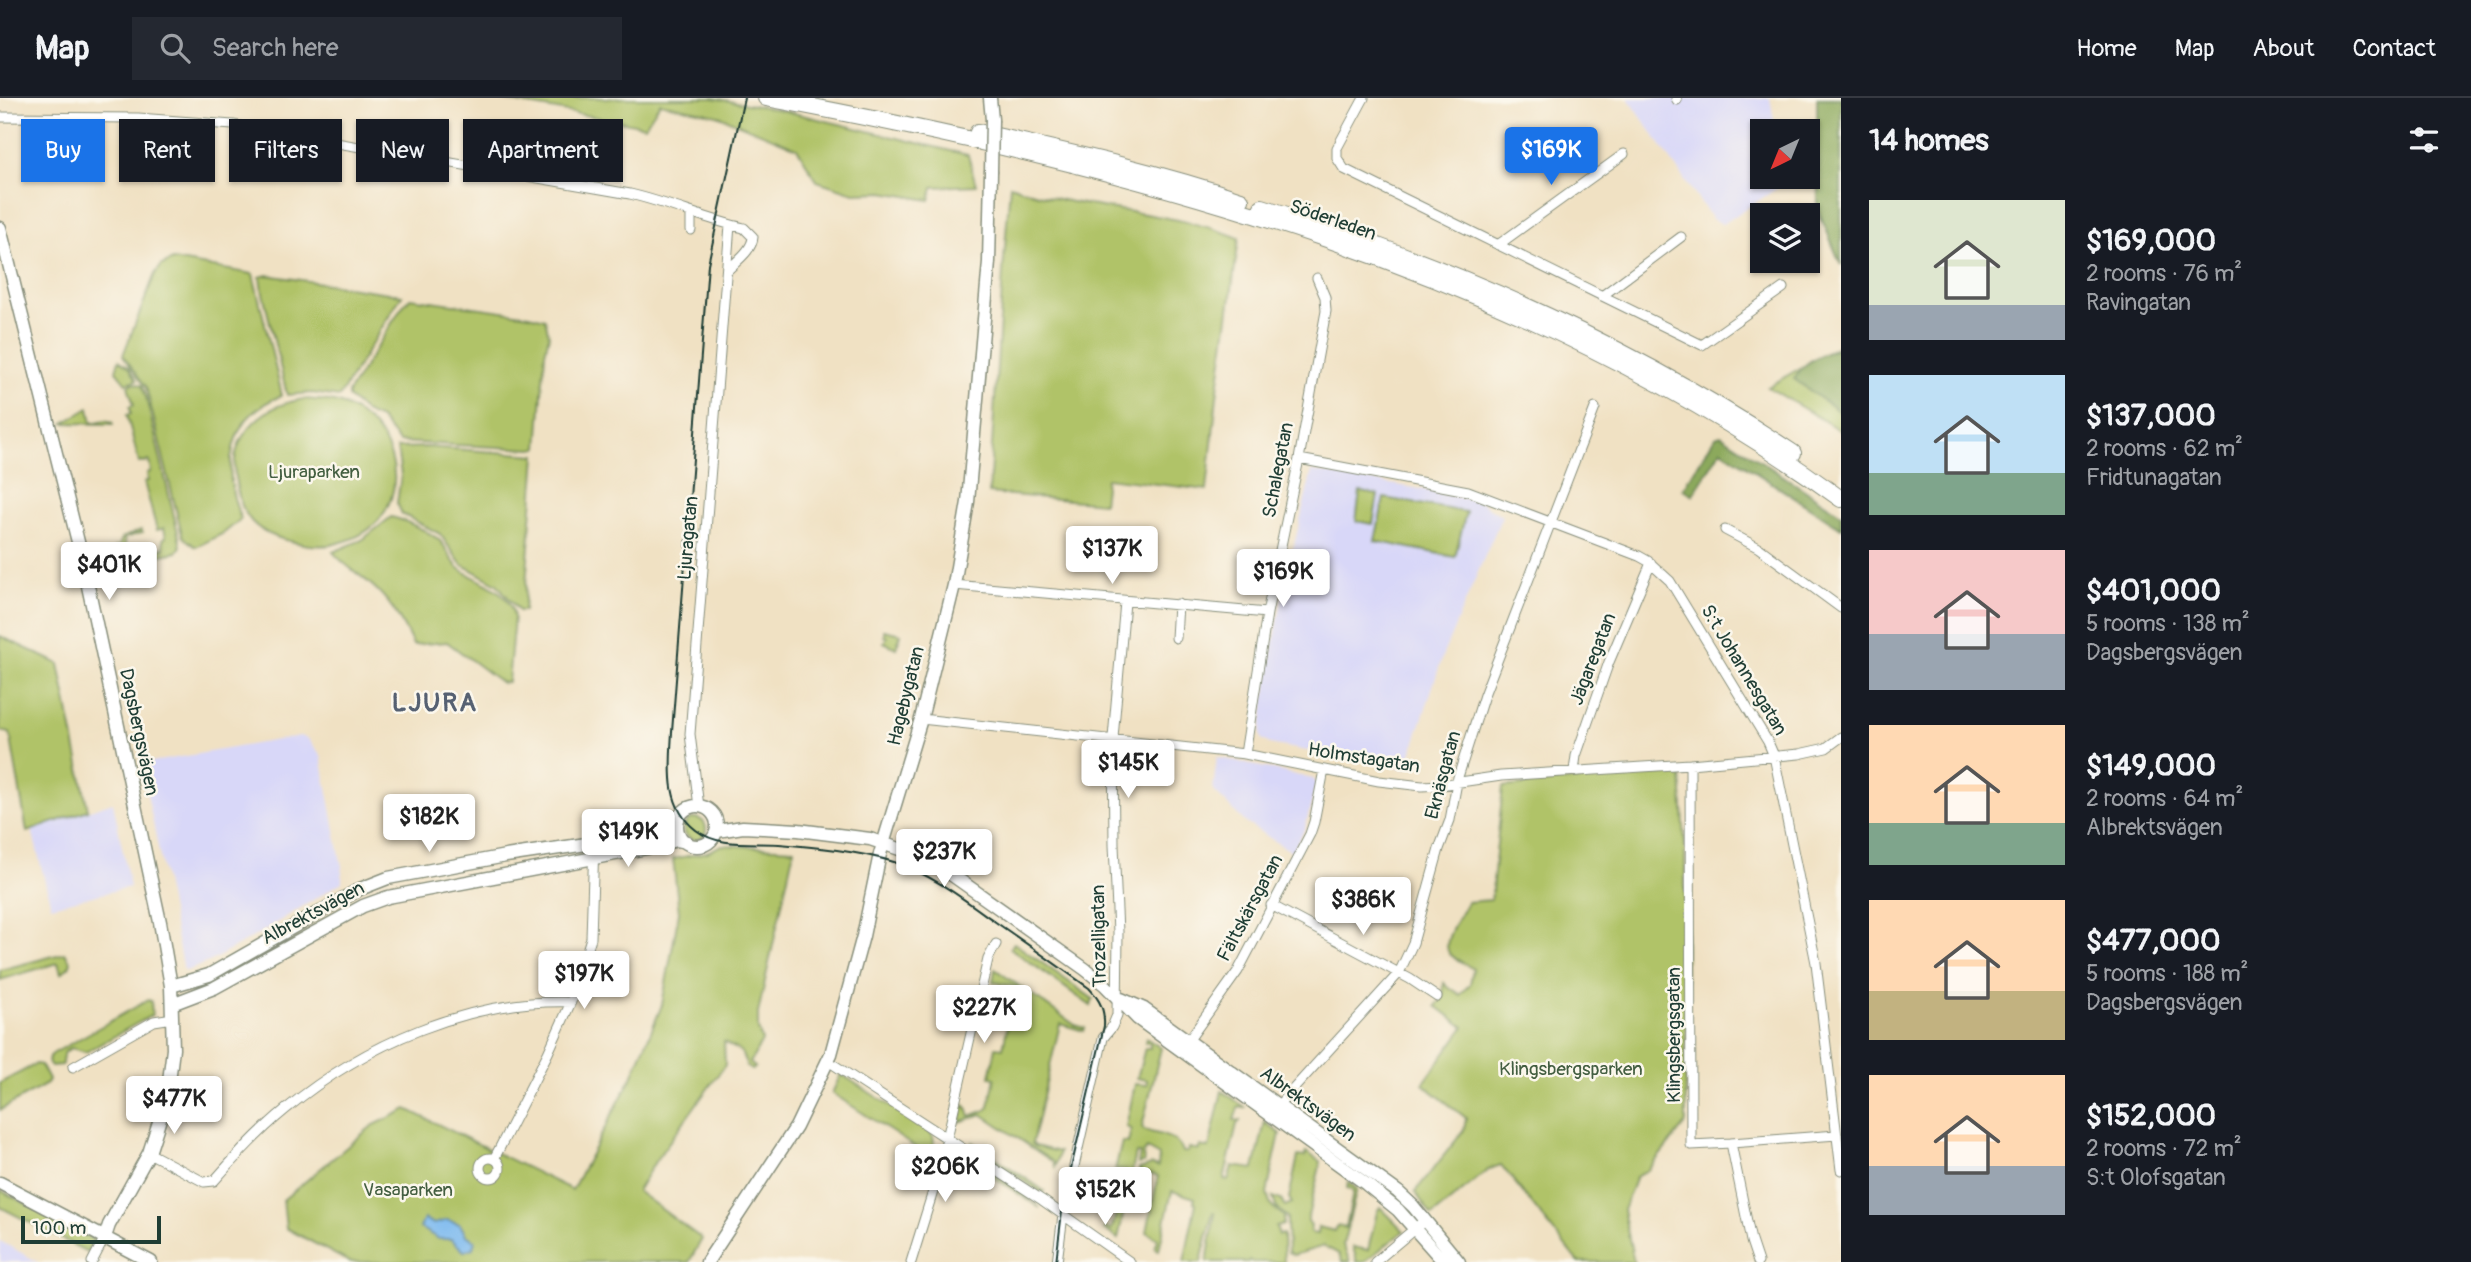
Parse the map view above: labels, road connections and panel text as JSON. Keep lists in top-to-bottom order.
{
  "streets": {
    "highway": ["Söderleden"],
    "main road": ["Hagebygatan", "Dagsbergsvägen", "Albrektsvägen"],
    "street": [
      "Schalegatan",
      "Ljuragatan",
      "Jägaregatan",
      "S:t Johannesgatan",
      "Holmstagatan",
      "Eknäsgatan",
      "Fältskärsgatan",
      "Trozelligatan",
      "Klingsbergsgatan"
    ]
  },
  "crossings": [
    ["Schalegatan", "S:t Johannesgatan"],
    ["Schalegatan", "Holmstagatan"],
    ["Ljuragatan", "Albrektsvägen"],
    ["Jägaregatan", "S:t Johannesgatan"],
    ["Jägaregatan", "Holmstagatan"],
    ["S:t Johannesgatan", "Holmstagatan"],
    ["S:t Johannesgatan", "Eknäsgatan"],
    ["Hagebygatan", "Holmstagatan"],
    ["Hagebygatan", "Albrektsvägen"],
    ["Dagsbergsvägen", "Albrektsvägen"],
    ["Holmstagatan", "Eknäsgatan"],
    ["Holmstagatan", "Fältskärsgatan"],
    ["Holmstagatan", "Trozelligatan"],
    ["Holmstagatan", "Klingsbergsgatan"],
    ["Eknäsgatan", "Albrektsvägen"],
    ["Fältskärsgatan", "Albrektsvägen"],
    ["Albrektsvägen", "Trozelligatan"]
  ],
  "districts": ["LJURA"],
  "parks": ["Ljuraparken", "Klingsbergsparken", "Vasaparken"],
  "scale_bar": "100 m",
  "north": "bottom left",
  "page": {
    "header": "Map",
    "search": "Search here",
    "nav": [
      "Home",
      "Map",
      "About",
      "Contact"
    ],
    "heading": "14 homes",
    "chip": [
      "Buy",
      "Rent",
      "Filters",
      "New",
      "Apartment"
    ],
    "price": [
      "$169K",
      "$137K",
      "$401K",
      "$169K",
      "$145K",
      "$182K",
      "$149K",
      "$237K",
      "$386K",
      "$197K",
      "$227K",
      "$477K",
      "$206K",
      "$152K"
    ],
    "list": [
      {
        "name": "$169,000",
        "note": "2 rooms · 76 m² · Ravingatan"
      },
      {
        "name": "$137,000",
        "note": "2 rooms · 62 m² · Fridtunagatan"
      },
      {
        "name": "$401,000",
        "note": "5 rooms · 138 m² · Dagsbergsvägen"
      },
      {
        "name": "$149,000",
        "note": "2 rooms · 64 m² · Albrektsvägen"
      },
      {
        "name": "$477,000",
        "note": "5 rooms · 188 m² · Dagsbergsvägen"
      },
      {
        "name": "$152,000",
        "note": "2 rooms · 72 m² · S:t Olofsgatan"
      }
    ],
    "scale": "100 m"
  }
}
